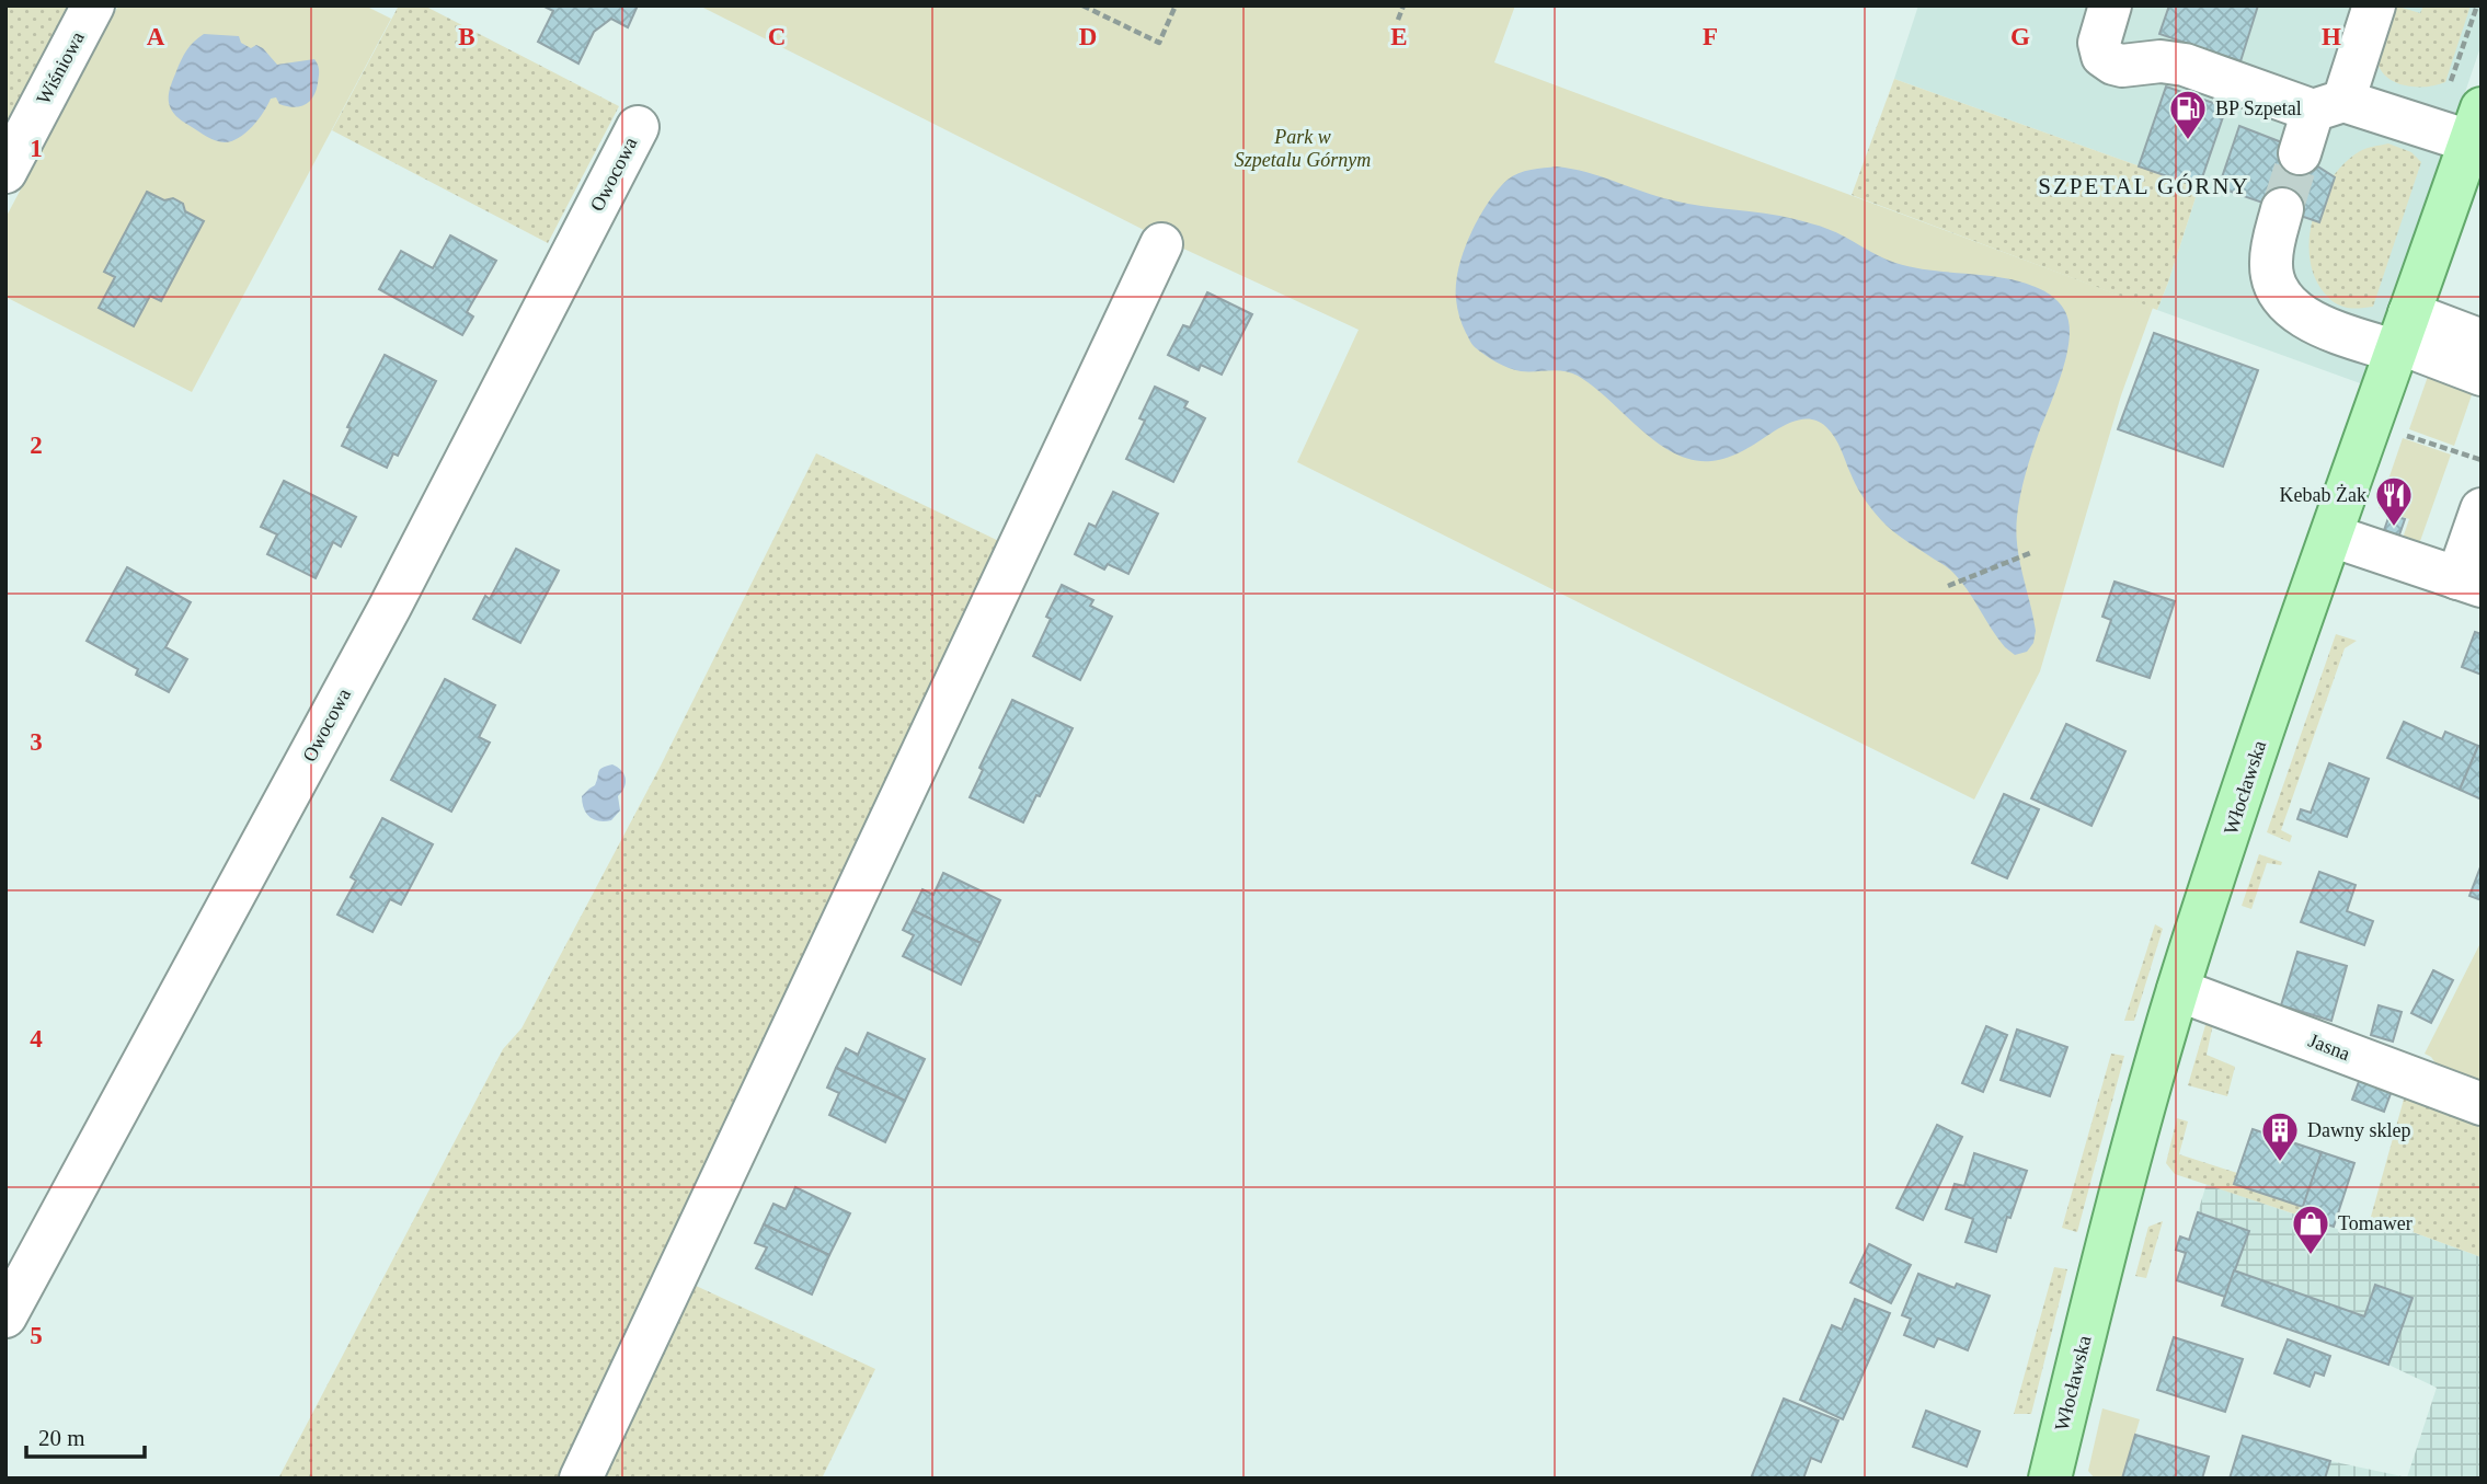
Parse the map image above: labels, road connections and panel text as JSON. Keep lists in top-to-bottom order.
{
  "streets": {
    "main road": ["Włocławska"],
    "street": ["Wiśniowa", "Owocowa", "Jasna"]
  },
  "crossings": [
    ["Włocławska", "Jasna"]
  ],
  "districts": ["SZPETAL GÓRNY"],
  "parks": ["Park w Szpetalu Górnym"],
  "places": {
    "fuel station": ["BP Szpetal"],
    "restaurant": ["Kebab Żak"],
    "building": ["Dawny sklep"],
    "shop": ["Tomawer"]
  },
  "scale_bar": "20 m",
  "grid": {
    "columns": [
      "A",
      "B",
      "C",
      "D",
      "E",
      "F",
      "G",
      "H"
    ],
    "rows": [
      "1",
      "2",
      "3",
      "4",
      "5"
    ]
  }
}
